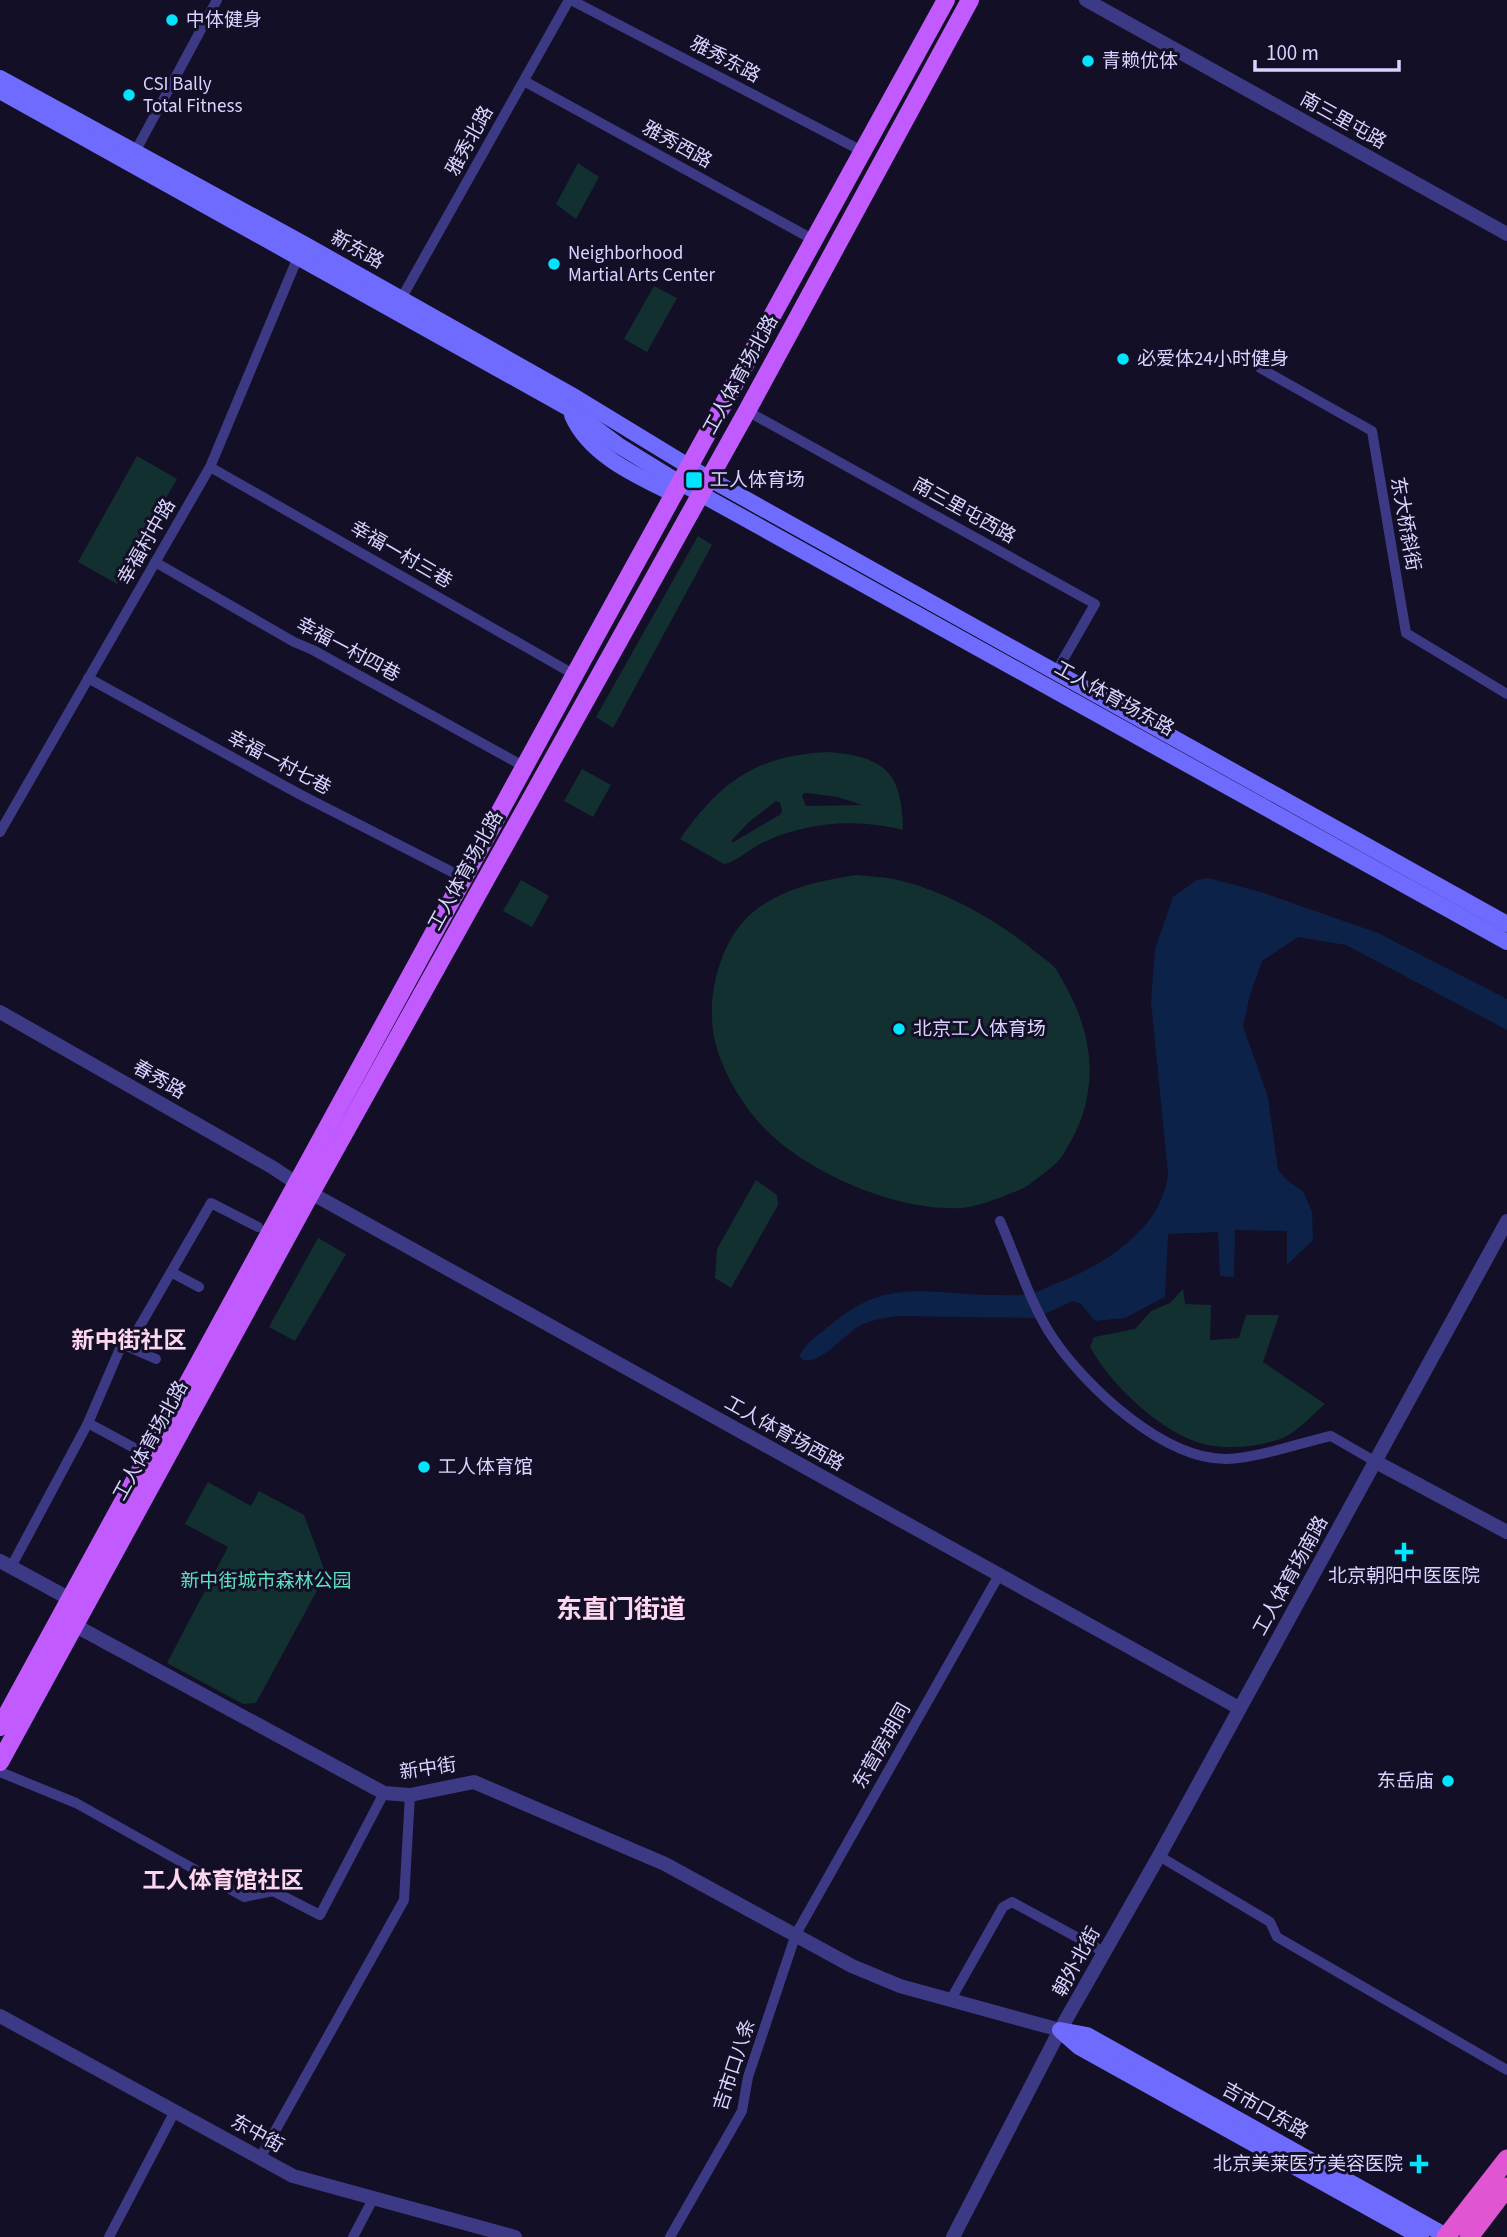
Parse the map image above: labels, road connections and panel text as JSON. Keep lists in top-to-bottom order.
{
  "streets": {
    "main road": [
      "新东路",
      "工人体育场北路",
      "工人体育场东路",
      "吉市口东路"
    ],
    "street": [
      "雅秀东路",
      "南三里屯路",
      "雅秀北路",
      "雅秀西路",
      "南三里屯西路",
      "东大桥斜街",
      "幸福村中路",
      "幸福一村三巷",
      "幸福一村四巷",
      "幸福一村七巷",
      "春秀路",
      "工人体育场西路",
      "工人体育场南路",
      "东营房胡同",
      "新中街",
      "朝外北街",
      "吉市口八条",
      "东中街"
    ]
  },
  "crossings": [
    ["雅秀东路", "雅秀北路"],
    ["雅秀东路", "工人体育场北路"],
    ["雅秀北路", "雅秀西路"],
    ["雅秀北路", "新东路"],
    ["雅秀西路", "工人体育场北路"],
    ["新东路", "工人体育场北路"],
    ["新东路", "幸福村中路"],
    ["工人体育场北路", "南三里屯西路"],
    ["工人体育场北路", "幸福一村三巷"],
    ["工人体育场北路", "幸福一村四巷"],
    ["工人体育场北路", "工人体育场东路"],
    ["工人体育场北路", "春秀路"],
    ["工人体育场北路", "工人体育场西路"],
    ["工人体育场北路", "新中街"],
    ["南三里屯西路", "工人体育场东路"],
    ["幸福村中路", "幸福一村三巷"],
    ["幸福村中路", "幸福一村四巷"],
    ["幸福村中路", "幸福一村七巷"],
    ["春秀路", "工人体育场西路"],
    ["工人体育场西路", "工人体育场南路"],
    ["工人体育场西路", "东营房胡同"],
    ["工人体育场西路", "朝外北街"],
    ["工人体育场南路", "朝外北街"],
    ["东营房胡同", "新中街"],
    ["东营房胡同", "吉市口八条"],
    ["东营房胡同", "吉市口东路"],
    ["新中街", "吉市口八条"],
    ["新中街", "吉市口东路"],
    ["朝外北街", "吉市口东路"],
    ["吉市口八条", "吉市口东路"]
  ],
  "districts": ["新中街社区", "东直门街道", "工人体育馆社区"],
  "parks": ["新中街城市森林公园"],
  "places": {
    "other": [
      "中体健身",
      "青赖优体",
      "CSI Bally Total Fitness",
      "Neighborhood Martial Arts Center",
      "必爱体24小时健身",
      "北京工人体育场",
      "工人体育馆",
      "东岳庙"
    ],
    "transit": ["工人体育场"],
    "health": ["北京朝阳中医医院", "北京美莱医疗美容医院"]
  },
  "scale_bar": "100 m"
}
